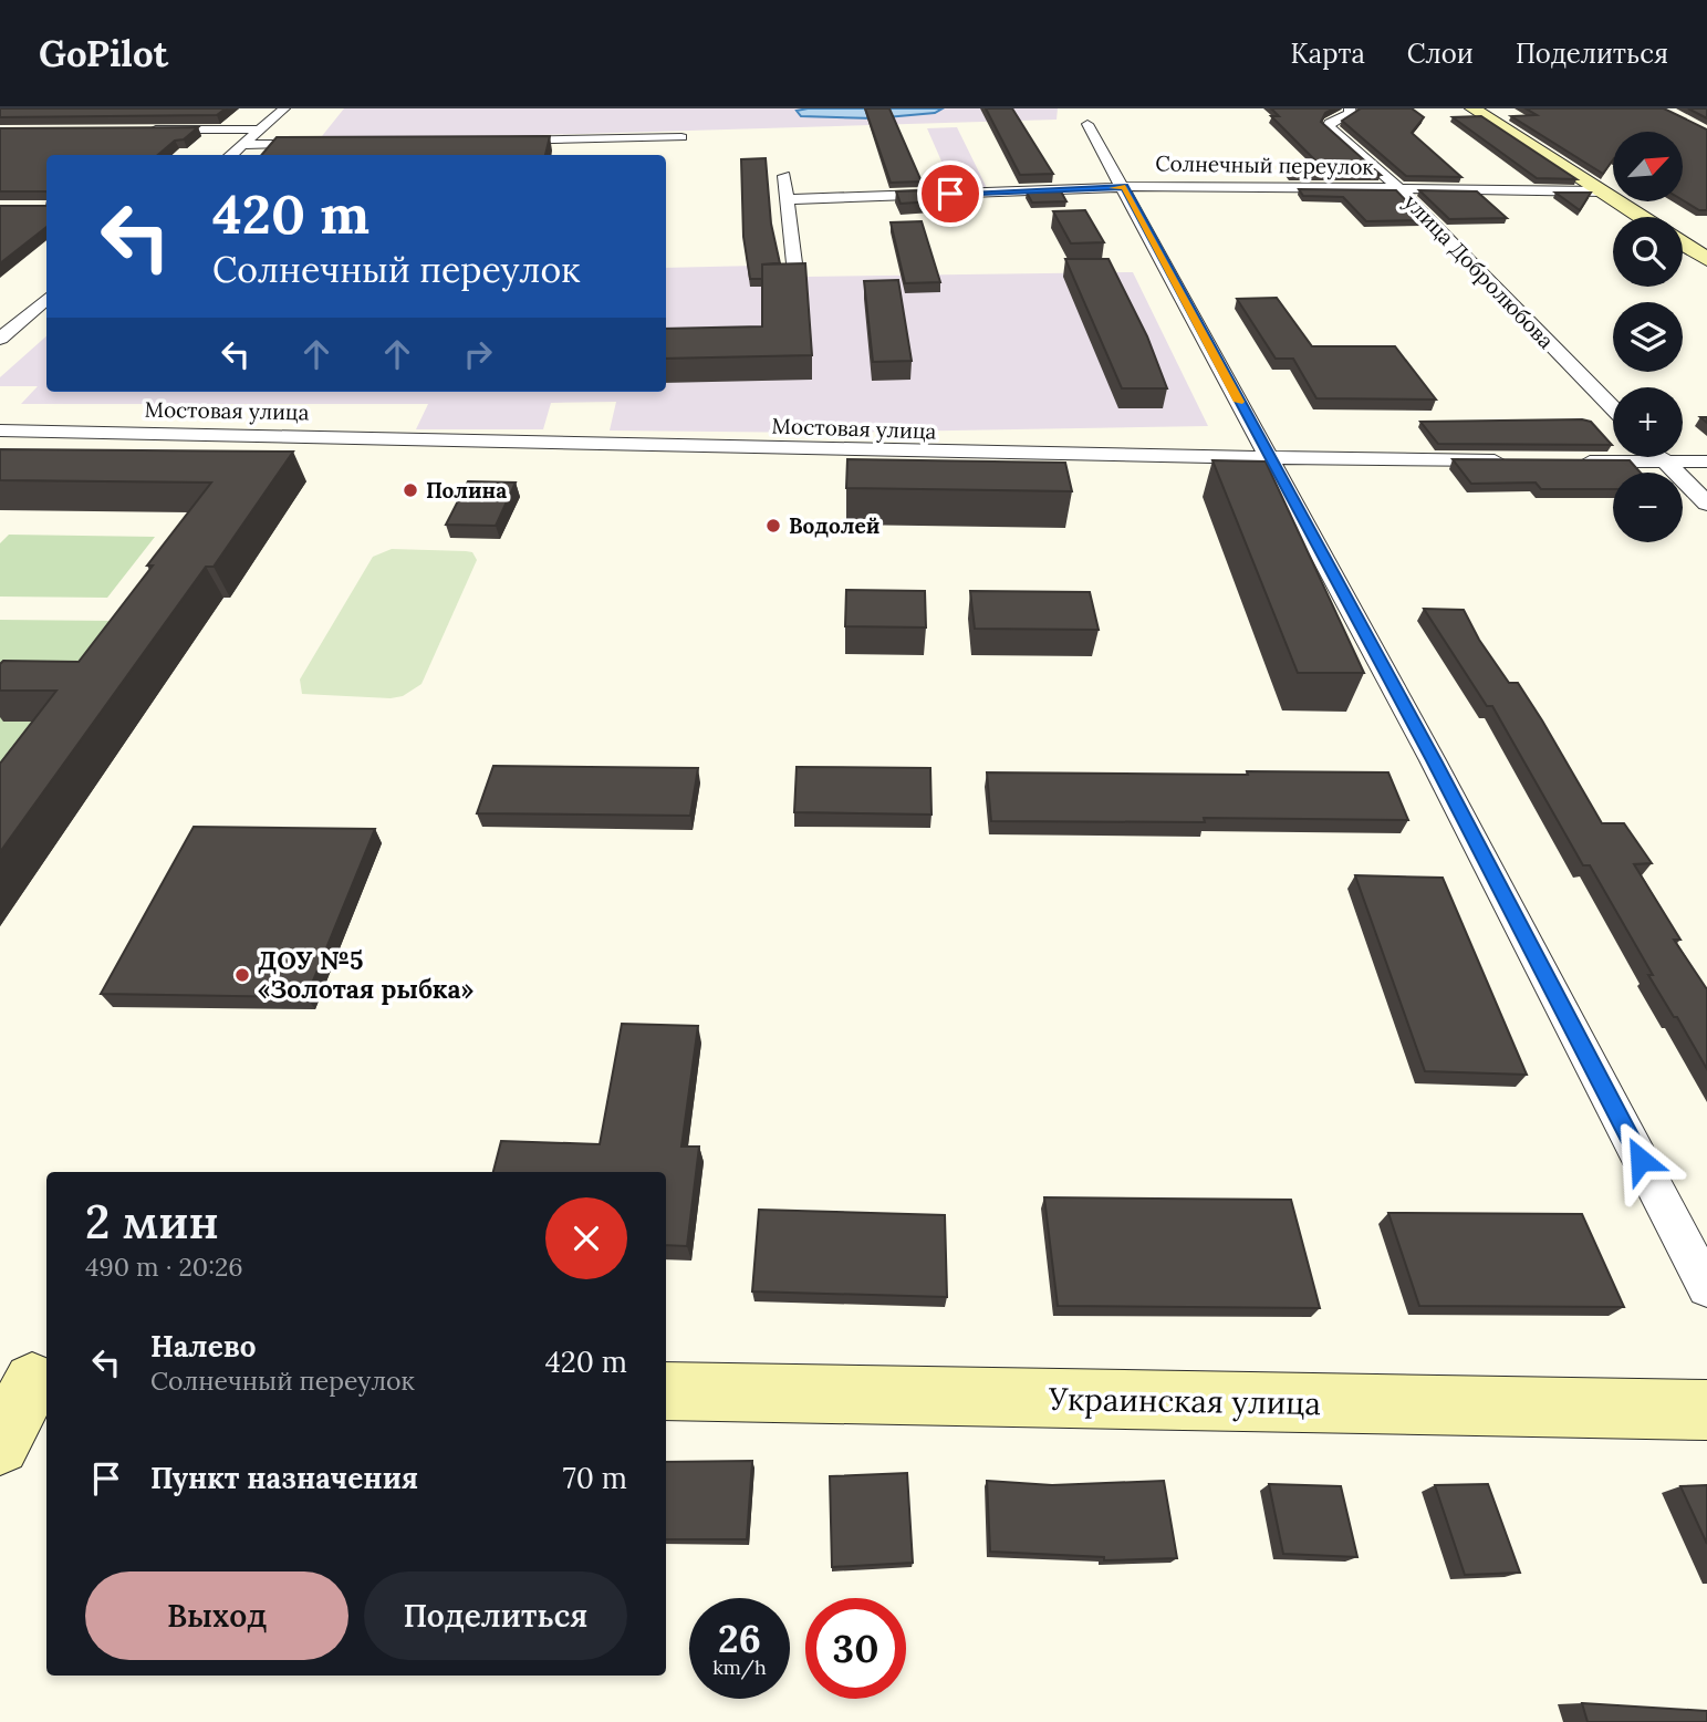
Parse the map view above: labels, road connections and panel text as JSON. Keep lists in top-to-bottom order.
{
  "streets": {
    "street": [
      "Солнечный переулок",
      "улица Добролюбова",
      "Мостовая улица",
      "Украинская улица"
    ]
  },
  "crossings": [
    ["Солнечный переулок", "улица Добролюбова"]
  ],
  "places": ["Полина", "Водолей", "ДОУ №5 «Золотая рыбка»"],
  "north": "top right",
  "page": {
    "header": "GoPilot",
    "nav": ["Карта", "Слои", "Поделиться"],
    "map_buttons": ["+", "−"],
    "turn": ["420 m", "Солнечный переулок"],
    "heading": ["2 мин", "490 m · 20:26"],
    "list": [
      {
        "name": "Налево",
        "note": "Солнечный переулок",
        "value": "420 m"
      },
      {
        "name": "Пункт назначения",
        "value": "70 m"
      }
    ],
    "buttons": ["Выход", "Поделиться"],
    "speed": "26 km/h",
    "limit": "30"
  }
}
